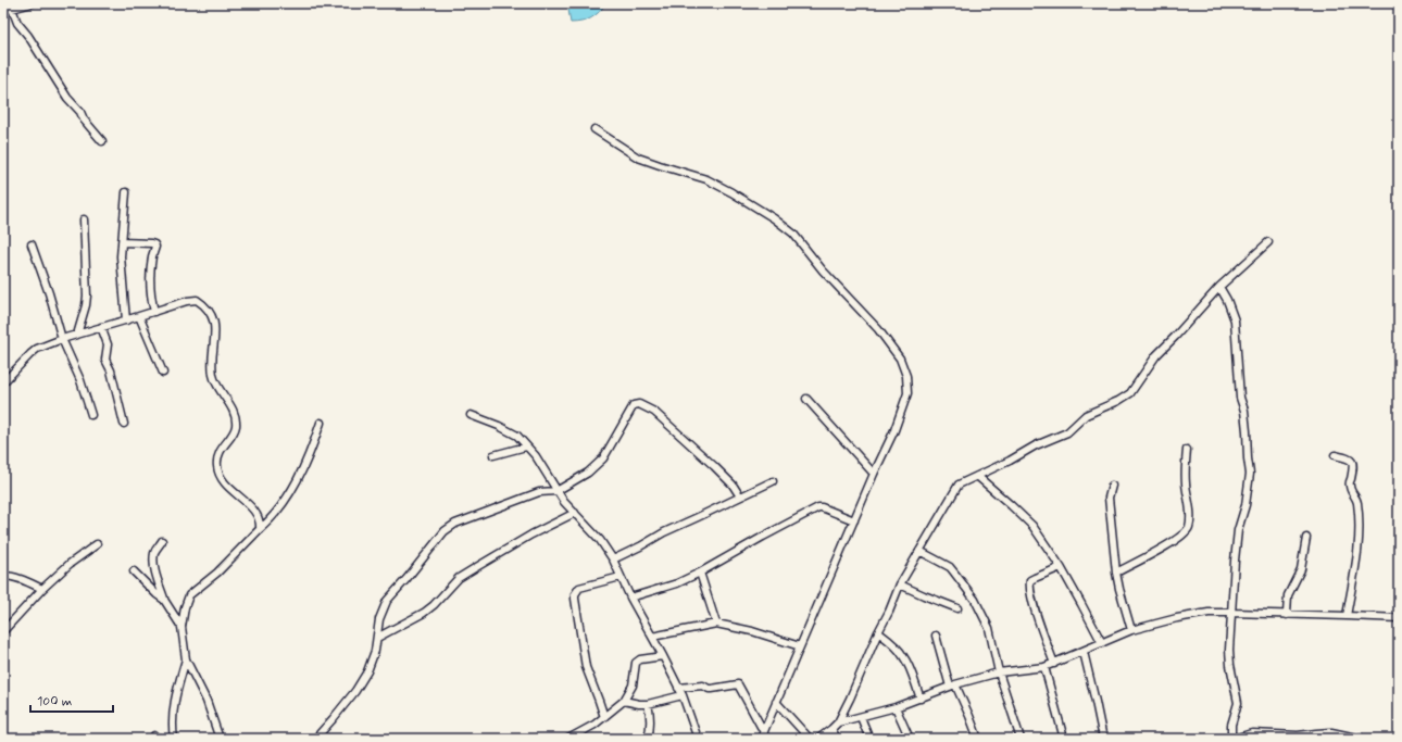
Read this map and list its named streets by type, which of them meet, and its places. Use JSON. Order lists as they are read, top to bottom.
{
  "scale_bar": "100 m"
}
